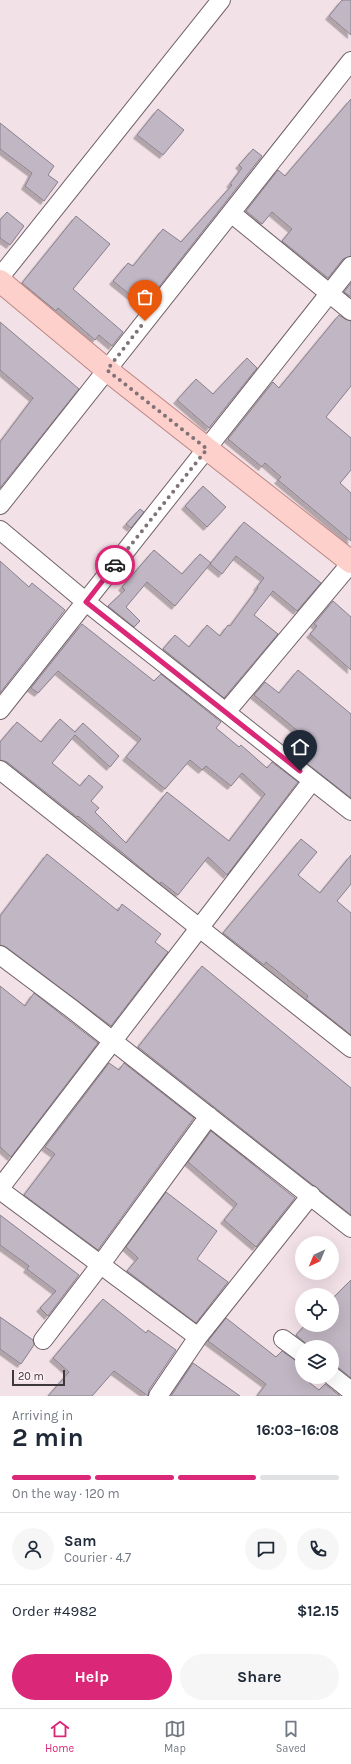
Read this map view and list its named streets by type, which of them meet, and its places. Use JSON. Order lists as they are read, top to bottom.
{
  "scale_bar": "20 m",
  "north": "bottom left",
  "page": {
    "scale": "20 m",
    "heading": ["2 min", "Arriving in", "16:03–16:08"],
    "panel": [
      "Sam",
      "Courier · 4.7",
      "Order #4982",
      "$12.15"
    ],
    "bar": "On the way · 120 m",
    "buttons": ["Help", "Share"],
    "tabs": ["Home", "Map", "Saved"]
  }
}
